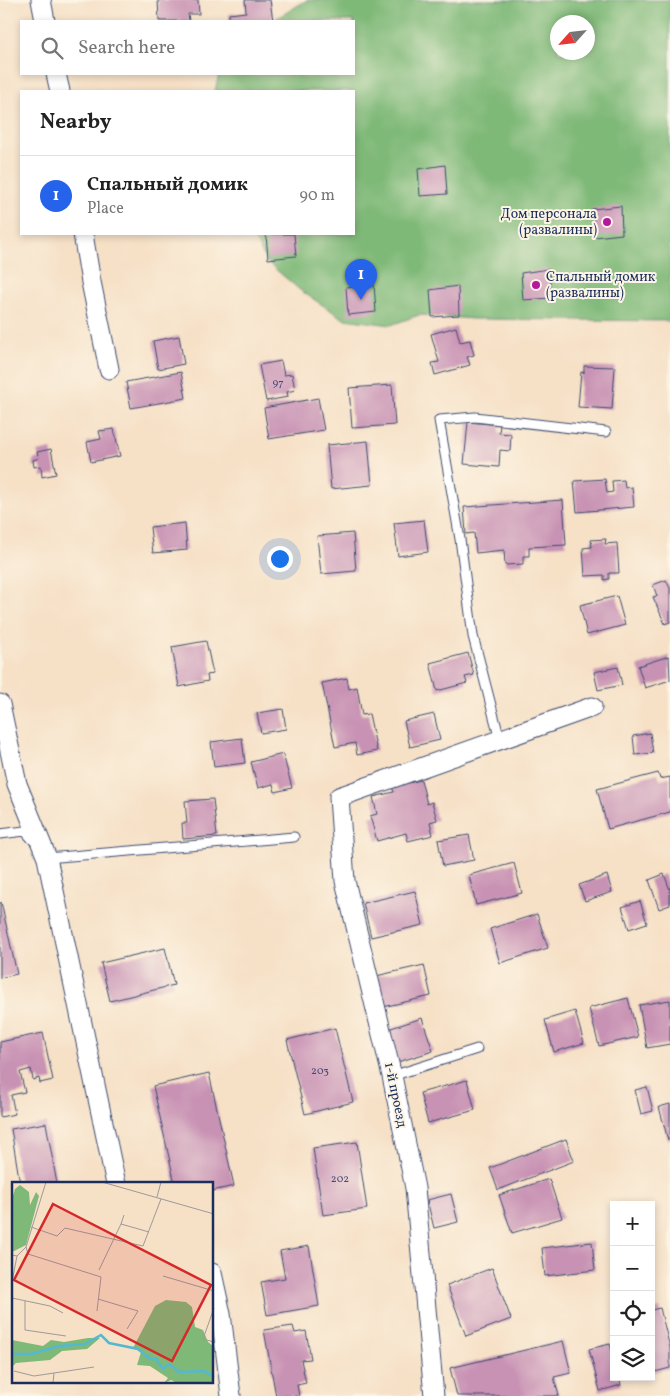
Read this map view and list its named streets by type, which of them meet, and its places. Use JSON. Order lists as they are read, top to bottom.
{
  "streets": {
    "street": ["1-й проезд"]
  },
  "places": ["Дом персонала (развалины)", "Спальный домик (развалины)"],
  "house_numbers": ["97", "203", "202"],
  "north": "bottom left",
  "page": {
    "search": "Search here",
    "heading": "Nearby",
    "list": [
      {
        "mark": "1",
        "name": "Спальный домик",
        "note": "Place",
        "value": "90 m"
      }
    ],
    "pins": "1",
    "map_buttons": ["+", "−"]
  }
}
